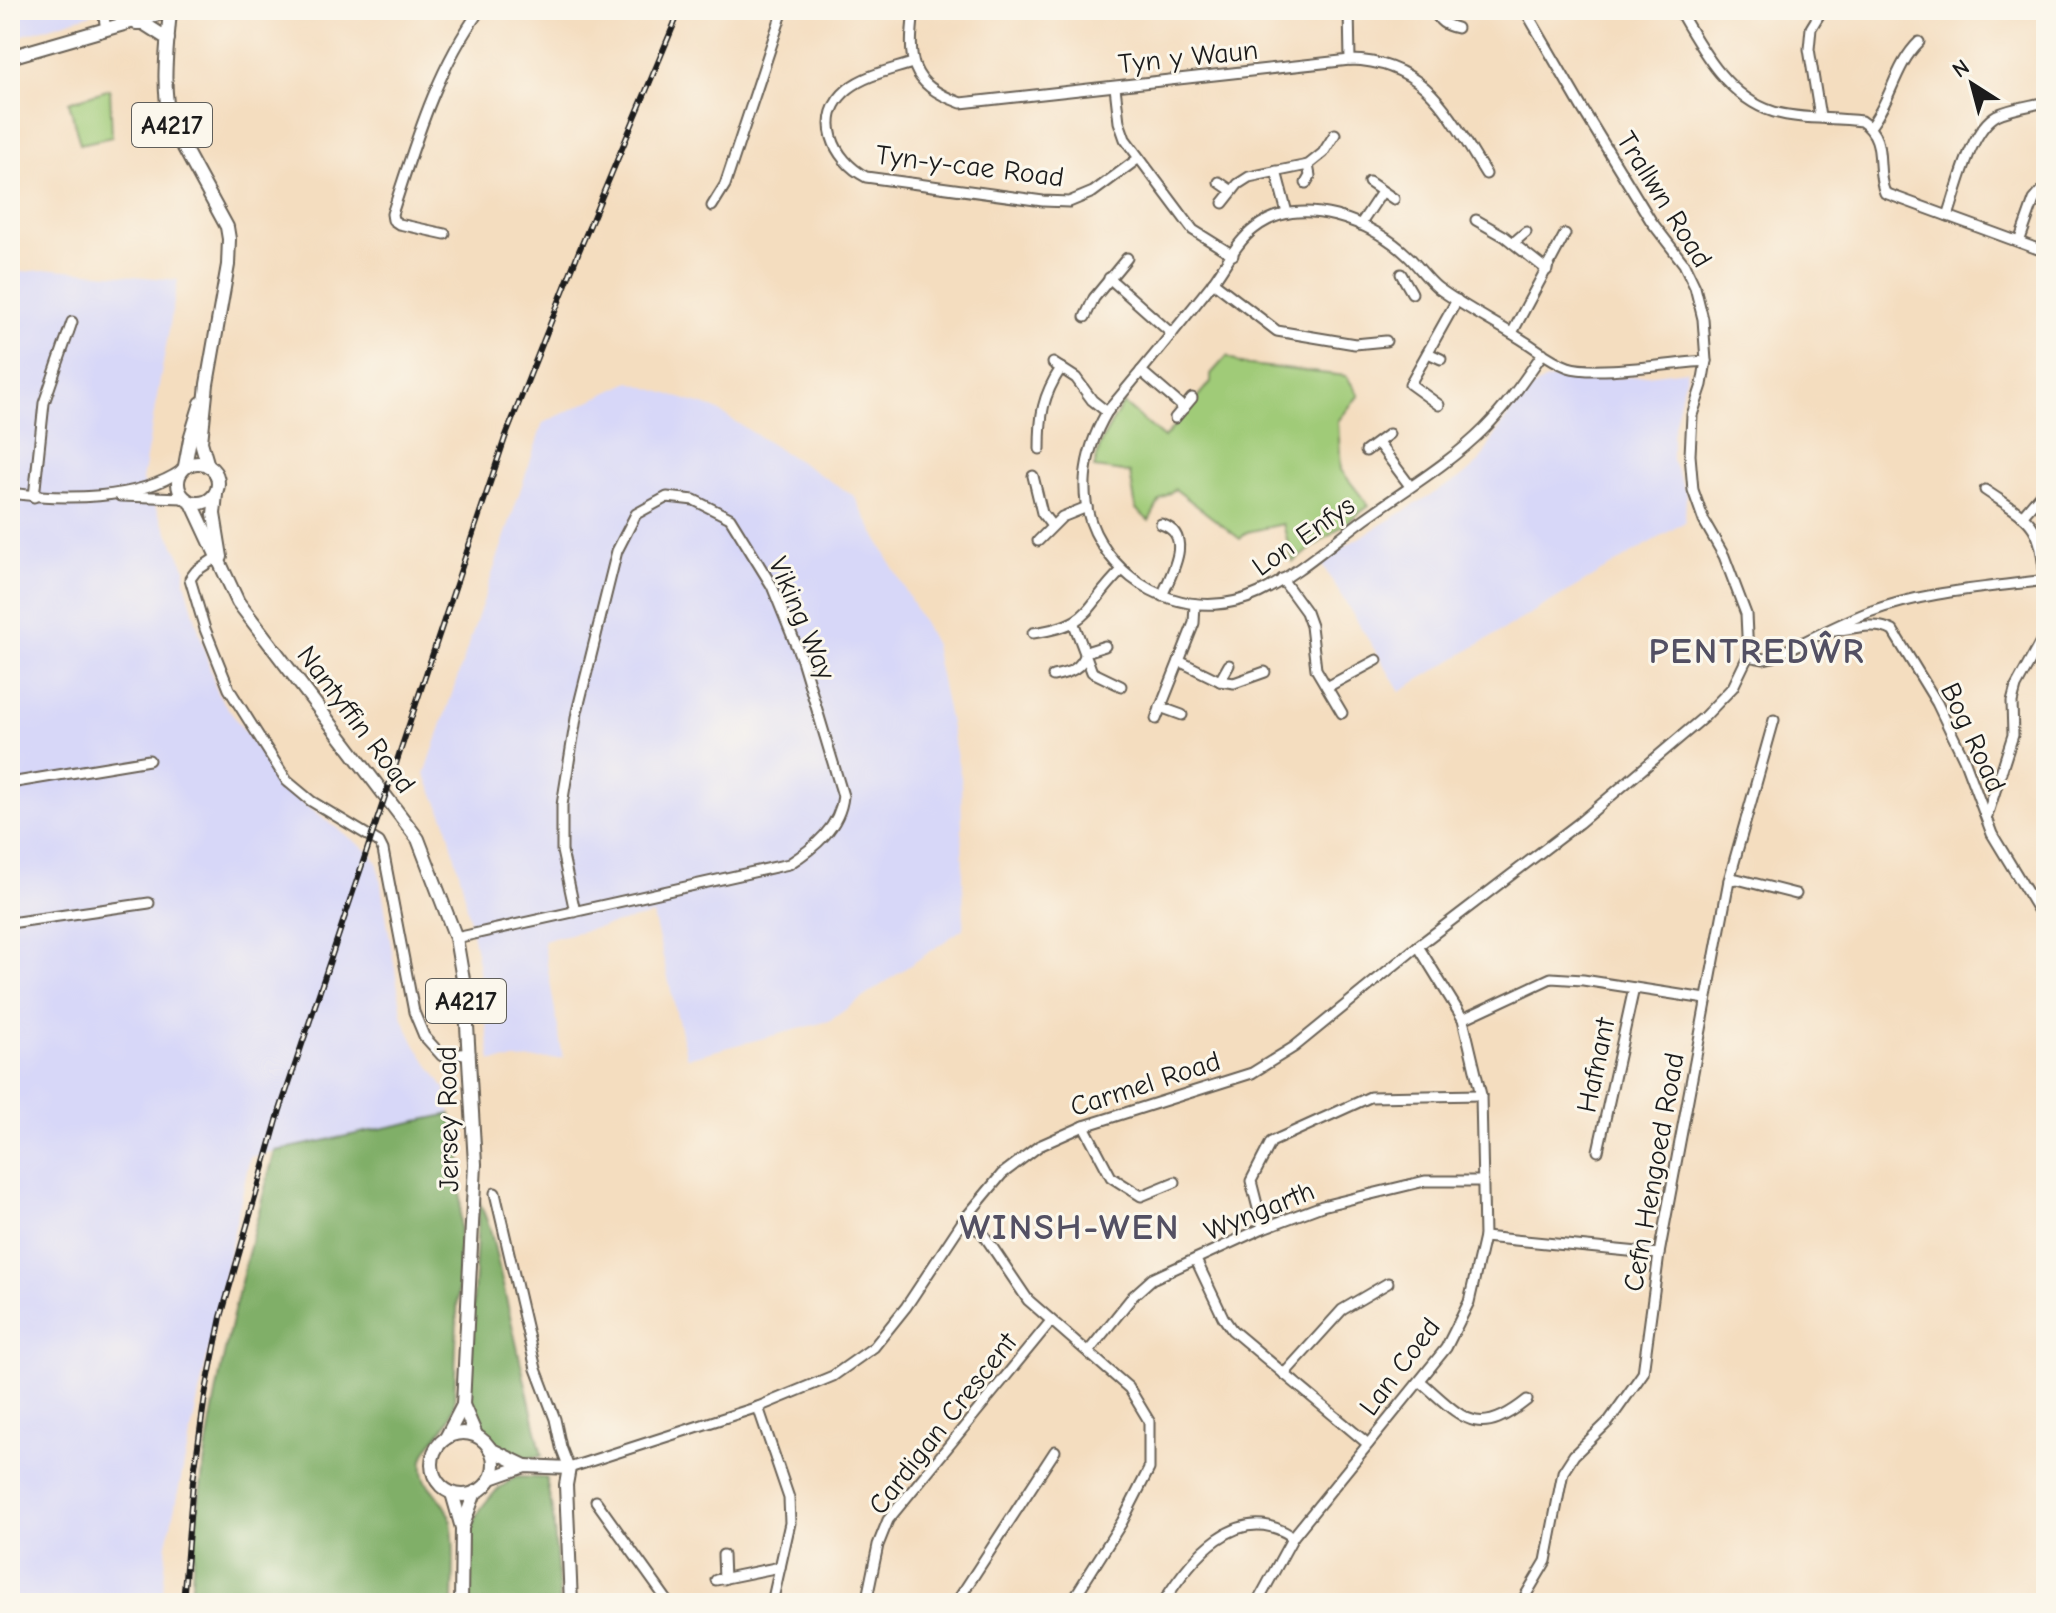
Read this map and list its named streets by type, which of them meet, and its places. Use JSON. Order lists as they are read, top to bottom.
{
  "streets": {
    "main road": [
      "A4217",
      "Nantyffin Road",
      "Carmel Road",
      "Jersey Road"
    ],
    "street": [
      "Tyn y Waun",
      "Tyn-y-cae Road",
      "Trallwn Road",
      "Lon Enfys",
      "Viking Way",
      "Bog Road",
      "Hafnant",
      "Cefn Hengoed Road",
      "Wyngarth",
      "Lan Coed",
      "Cardigan Crescent"
    ]
  },
  "crossings": [
    ["Tyn y Waun", "Tyn-y-cae Road"],
    ["A4217", "Nantyffin Road"],
    ["Trallwn Road", "Lon Enfys"],
    ["Trallwn Road", "Carmel Road"],
    ["Viking Way", "Jersey Road"],
    ["Nantyffin Road", "Jersey Road"],
    ["Carmel Road", "Jersey Road"],
    ["Carmel Road", "Lan Coed"],
    ["Wyngarth", "Lan Coed"]
  ],
  "districts": ["PENTREDŴR", "WINSH-WEN"],
  "north": "top left"
}
